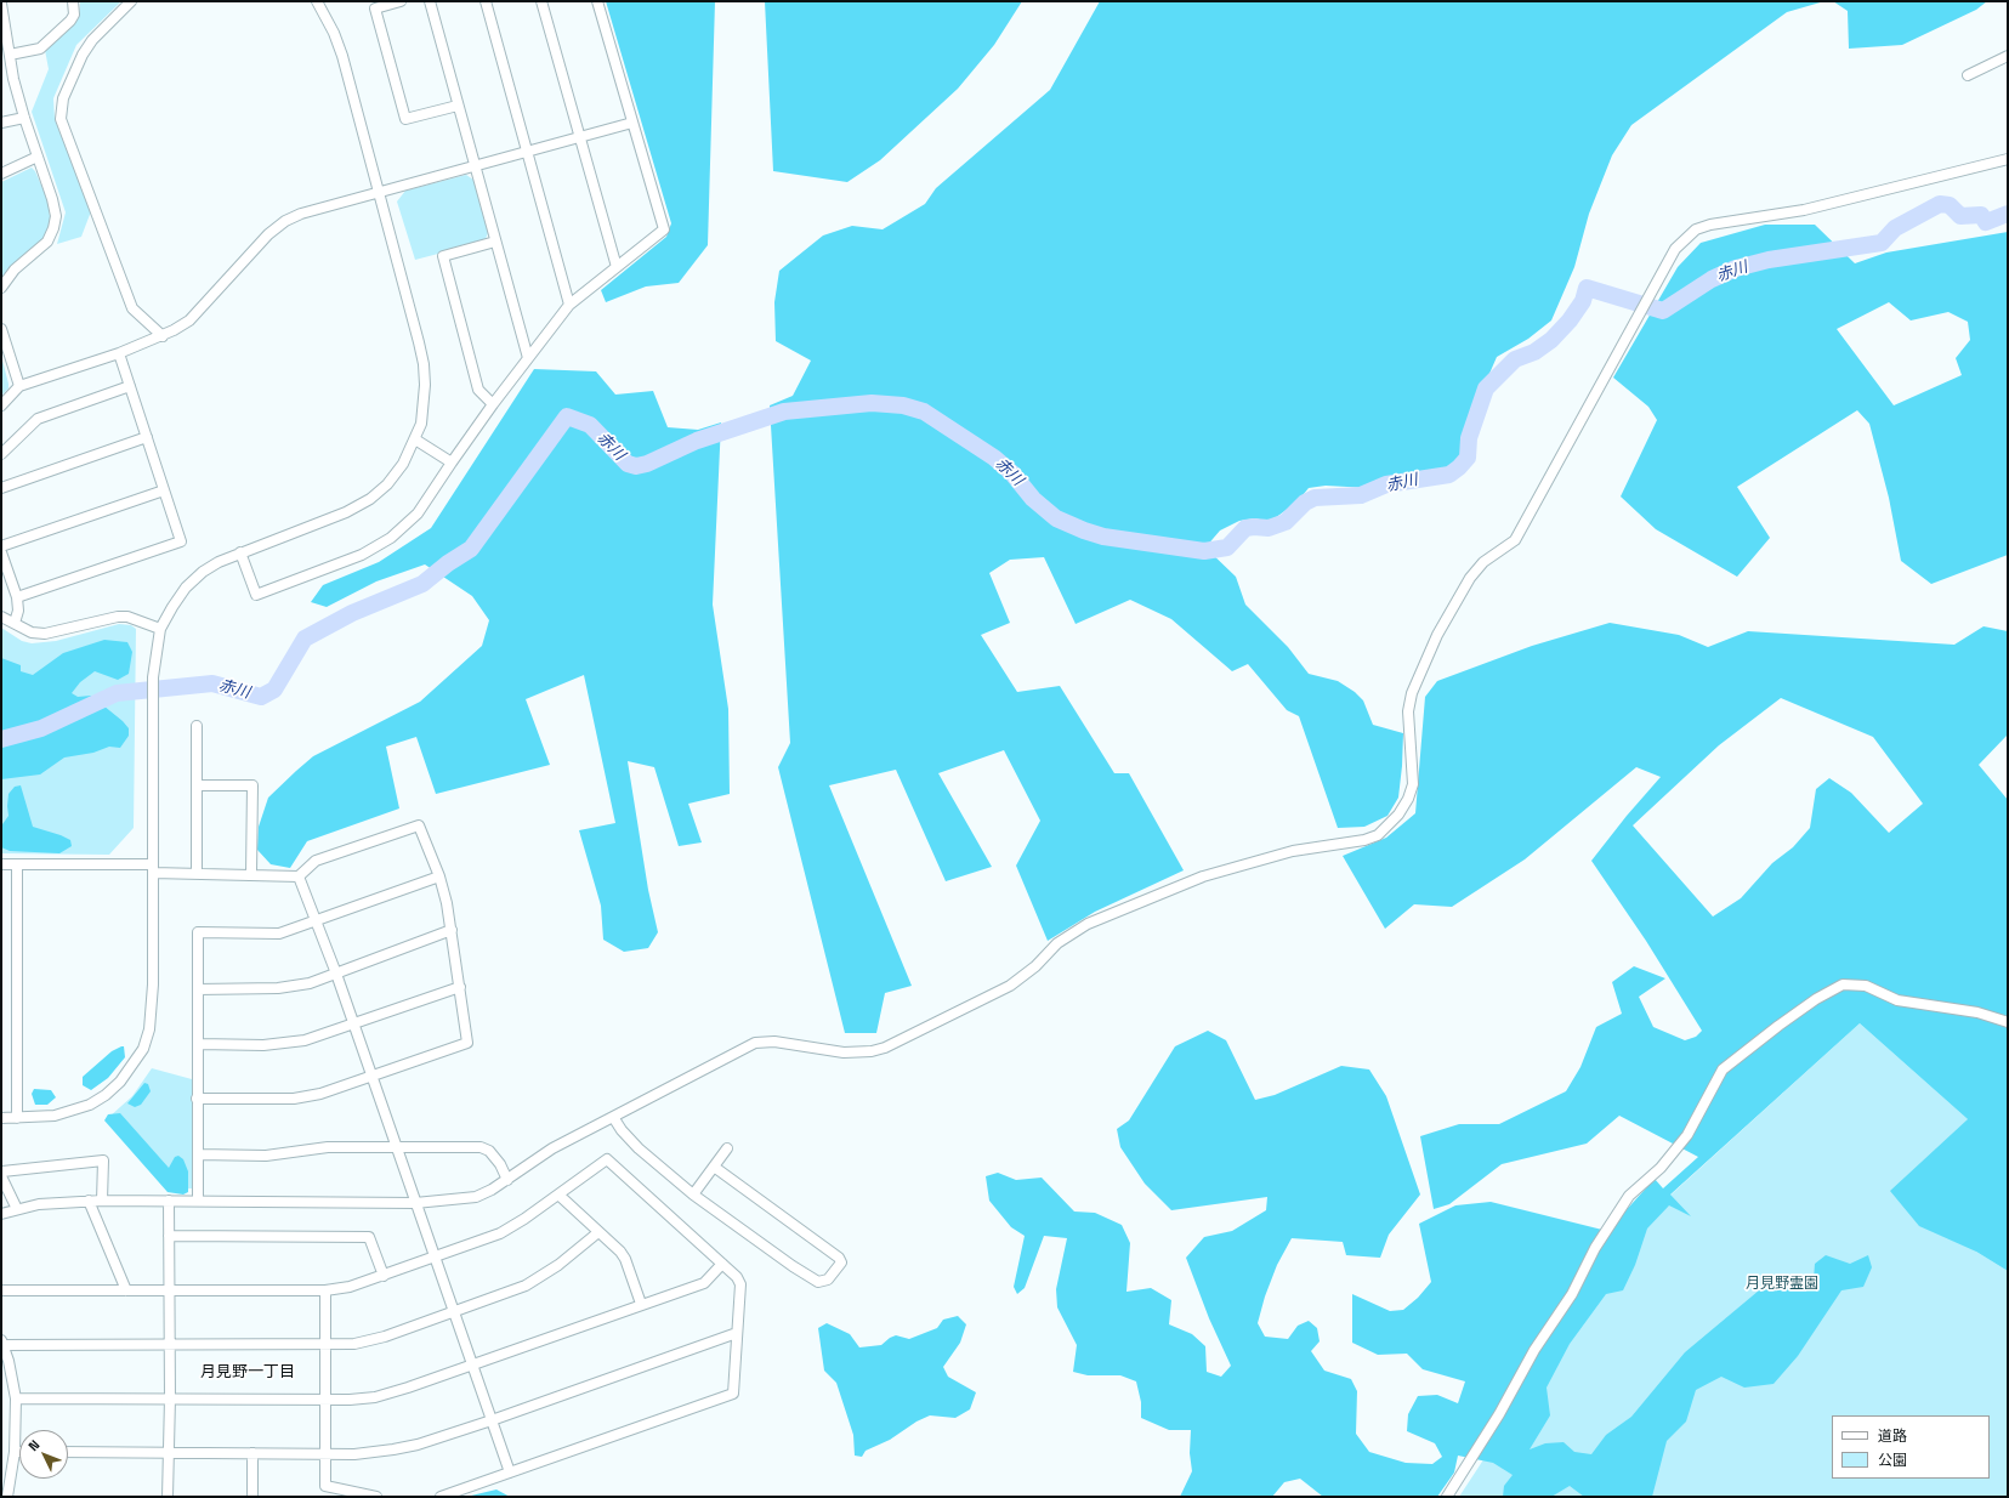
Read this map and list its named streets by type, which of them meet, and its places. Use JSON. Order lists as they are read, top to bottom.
{
  "districts": ["月見野一丁目"],
  "water": ["赤川"],
  "parks": ["月見野霊園"],
  "legend": ["道路", "公園"],
  "north": "top left"
}
